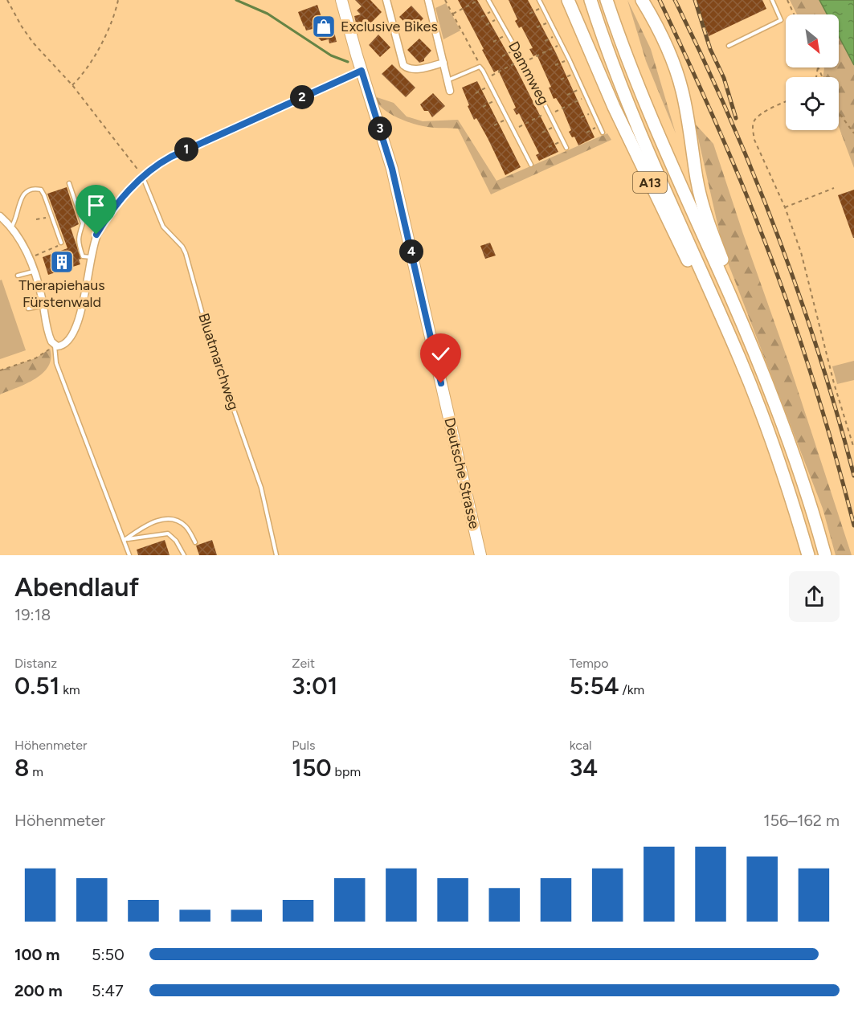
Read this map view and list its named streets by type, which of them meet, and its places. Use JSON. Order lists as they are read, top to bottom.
{
  "streets": {
    "highway": ["A13"],
    "main road": ["Deutsche Strasse"],
    "lane": ["Dammweg", "Bluatmarchweg"]
  },
  "places": {
    "shop": ["Exclusive Bikes"],
    "building": ["Therapiehaus Fürstenwald"]
  },
  "north": "bottom right",
  "page": {
    "pins": [
      "2",
      "3",
      "1",
      "4"
    ],
    "heading": ["Abendlauf", "19:18"],
    "stats": [
      ["Distanz", "0.51 km"],
      ["Zeit", "3:01"],
      ["Tempo", "5:54 /km"],
      ["Höhenmeter", "8 m"],
      ["Puls", "150 bpm"],
      ["kcal", "34"]
    ],
    "chart": ["Höhenmeter", "156–162 m"],
    "list": [
      {
        "name": "100 m",
        "note": "5:50"
      },
      {
        "name": "200 m",
        "note": "5:47"
      }
    ]
  }
}
